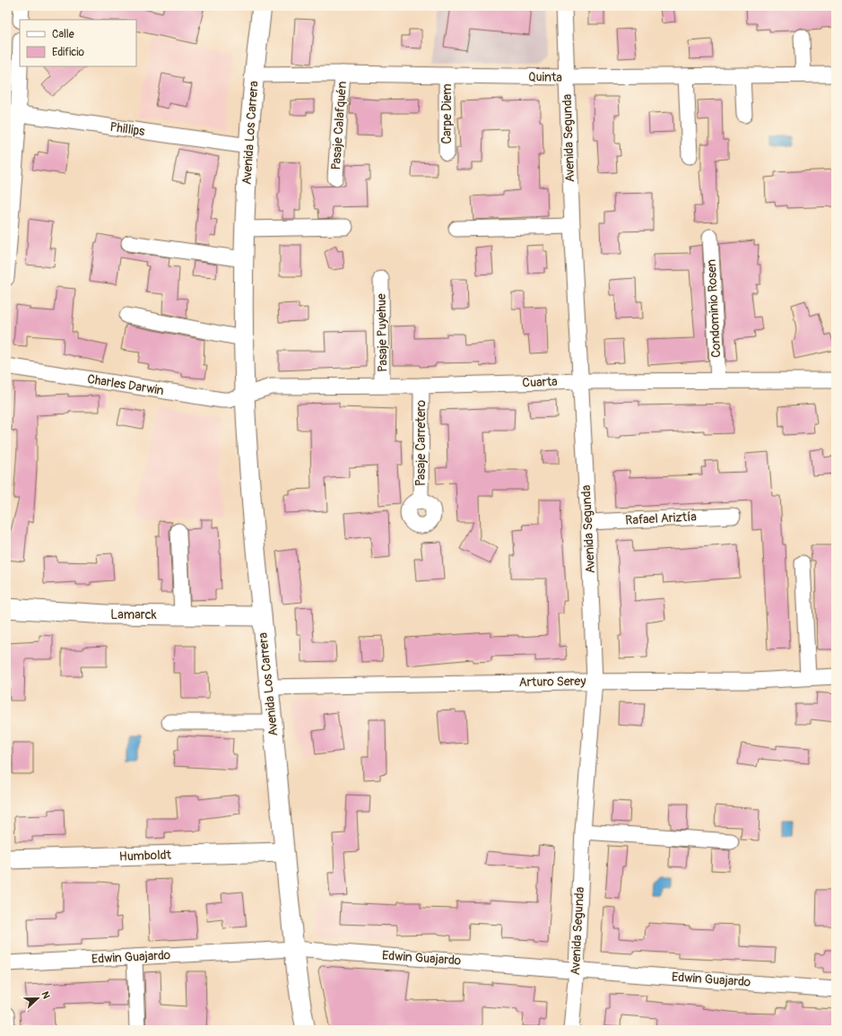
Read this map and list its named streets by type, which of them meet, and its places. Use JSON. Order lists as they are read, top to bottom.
{
  "streets": {
    "main road": ["Avenida Los Carrera", "Lamarck", "Humboldt"],
    "street": [
      "Quinta",
      "Carpe Diem",
      "Pasaje Calafquén",
      "Phillips",
      "Avenida Segunda",
      "Condominio Rosen",
      "Pasaje Puyehue",
      "Cuarta",
      "Charles Darwin",
      "Pasaje Carretero",
      "Rafael Ariztía",
      "Arturo Serey",
      "Edwin Guajardo"
    ]
  },
  "crossings": [
    ["Quinta", "Carpe Diem"],
    ["Quinta", "Pasaje Calafquén"],
    ["Quinta", "Avenida Los Carrera"],
    ["Quinta", "Avenida Segunda"],
    ["Phillips", "Avenida Los Carrera"],
    ["Avenida Los Carrera", "Cuarta"],
    ["Avenida Los Carrera", "Charles Darwin"],
    ["Avenida Los Carrera", "Lamarck"],
    ["Avenida Los Carrera", "Arturo Serey"],
    ["Avenida Los Carrera", "Humboldt"],
    ["Avenida Los Carrera", "Edwin Guajardo"],
    ["Avenida Segunda", "Cuarta"],
    ["Avenida Segunda", "Rafael Ariztía"],
    ["Avenida Segunda", "Arturo Serey"],
    ["Avenida Segunda", "Edwin Guajardo"],
    ["Condominio Rosen", "Cuarta"],
    ["Pasaje Puyehue", "Cuarta"],
    ["Cuarta", "Charles Darwin"],
    ["Cuarta", "Pasaje Carretero"]
  ],
  "legend": ["Calle", "Edificio"],
  "north": "right"
}
